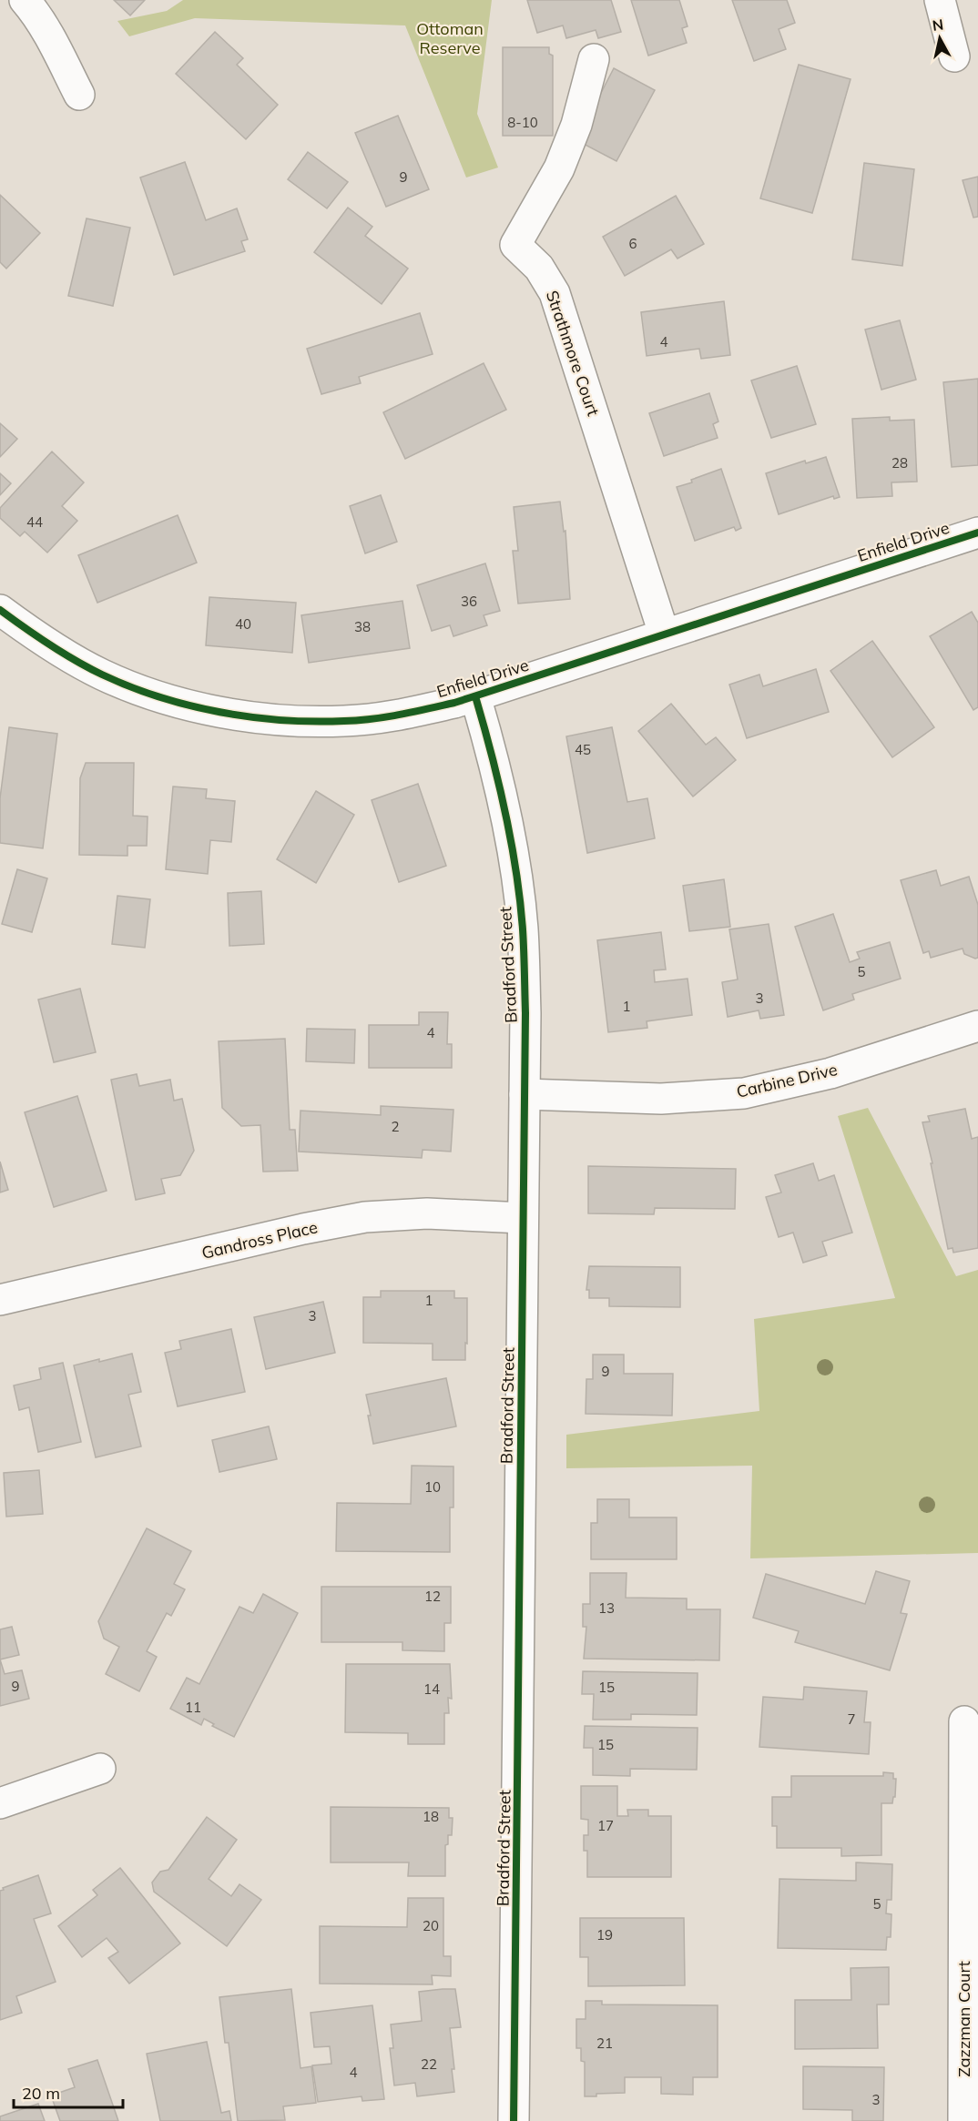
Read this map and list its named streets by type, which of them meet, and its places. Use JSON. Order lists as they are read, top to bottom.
{
  "streets": {
    "street": [
      "Strathmore Court",
      "Enfield Drive",
      "Bradford Street",
      "Carbine Drive",
      "Gandross Place",
      "Zazzman Court"
    ]
  },
  "crossings": [
    ["Strathmore Court", "Enfield Drive"],
    ["Enfield Drive", "Bradford Street"],
    ["Bradford Street", "Carbine Drive"],
    ["Bradford Street", "Gandross Place"]
  ],
  "parks": ["Ottoman Reserve"],
  "house_numbers": [
    "8-10",
    "9",
    "6",
    "4",
    "28",
    "44",
    "36",
    "40",
    "38",
    "45",
    "5",
    "3",
    "1",
    "4",
    "2",
    "1",
    "3",
    "9",
    "10",
    "12",
    "13",
    "9",
    "15",
    "14",
    "11",
    "7",
    "15",
    "18",
    "17",
    "5",
    "20",
    "19",
    "21",
    "22",
    "4",
    "3"
  ],
  "scale_bar": "20 m",
  "north": "top"
}
